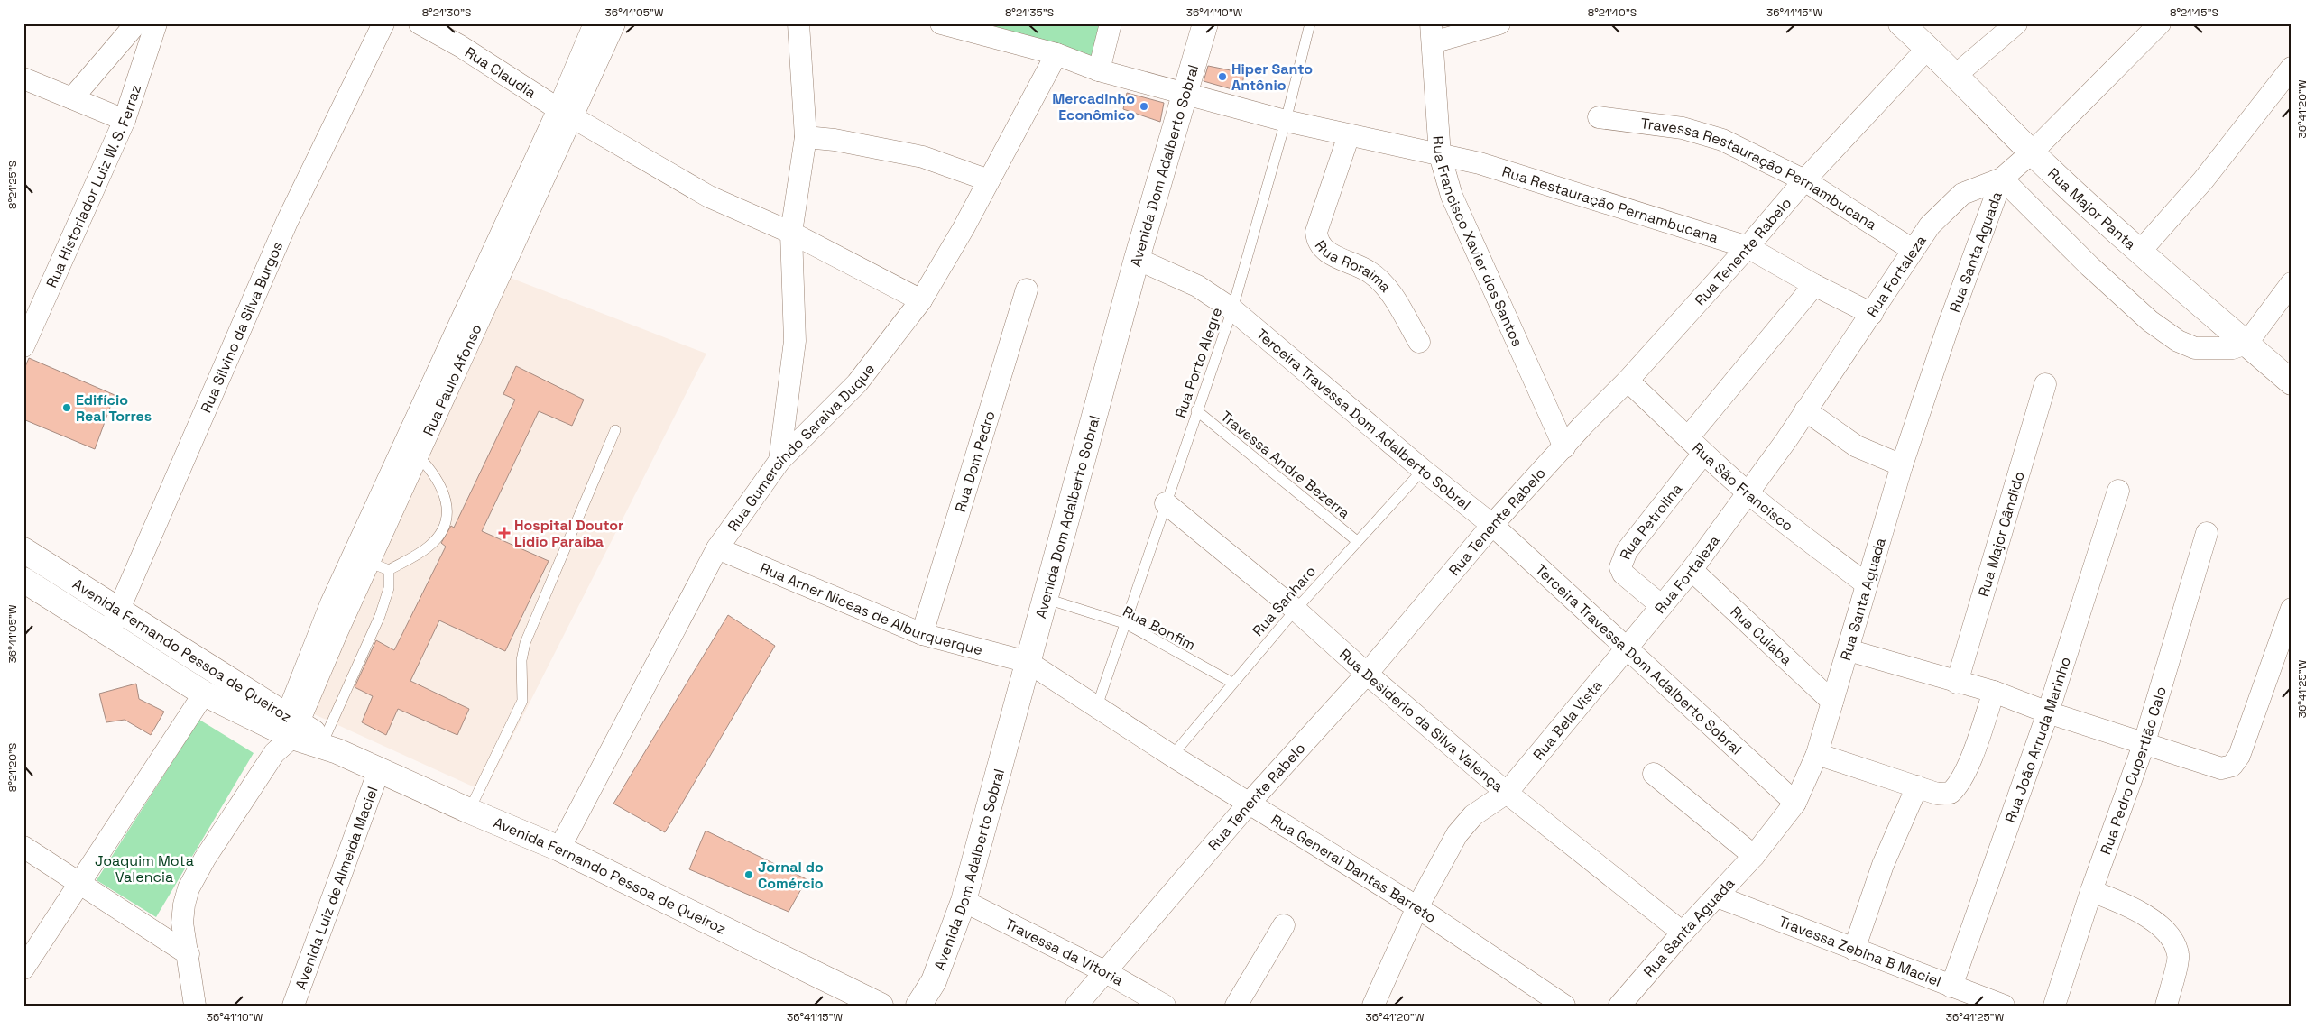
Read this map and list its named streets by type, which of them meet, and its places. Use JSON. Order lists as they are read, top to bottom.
{
  "streets": {
    "street": [
      "Rua Claudia",
      "Avenida Dom Adalberto Sobral",
      "Travessa Restauração Pernambucana",
      "Rua Historiador Luiz W. S. Ferraz",
      "Rua Restauração Pernambucana",
      "Rua Major Panta",
      "Rua Francisco Xavier dos Santos",
      "Rua Tenente Rabelo",
      "Rua Santa Aguada",
      "Rua Roraima",
      "Rua Fortaleza",
      "Rua Silvino da Silva Burgos",
      "Rua Paulo Afonso",
      "Terceira Travessa Dom Adalberto Sobral",
      "Rua Gumercindo Saraiva Duque",
      "Rua Dom Pedro",
      "Rua São Francisco",
      "Rua Petrolina",
      "Rua Major Cândido",
      "Rua Arner Niceas de Alburquerque",
      "Rua Cuiaba",
      "Avenida Fernando Pessoa de Queiroz",
      "Rua Bela Vista",
      "Rua Desiderio da Silva Valença",
      "Rua João Arruda Marinho",
      "Rua Pedro Cupertião Calo",
      "Rua General Dantas Barreto",
      "Avenida Luiz de Almeida Maciel",
      "Travessa Zebina B Maciel",
      "Travessa da Vitoria"
    ],
    "lane": [
      "Rua Porto Alegre",
      "Travessa Andre Bezerra",
      "Rua Sanharo",
      "Rua Bonfim"
    ]
  },
  "crossings": [
    ["Rua Claudia", "Rua Paulo Afonso"],
    ["Rua Claudia", "Rua Gumercindo Saraiva Duque"],
    ["Avenida Dom Adalberto Sobral", "Terceira Travessa Dom Adalberto Sobral"],
    ["Avenida Dom Adalberto Sobral", "Rua Arner Niceas de Alburquerque"],
    ["Avenida Dom Adalberto Sobral", "Rua Bonfim"],
    ["Avenida Dom Adalberto Sobral", "Rua General Dantas Barreto"],
    ["Avenida Dom Adalberto Sobral", "Travessa da Vitoria"],
    ["Travessa Restauração Pernambucana", "Rua Tenente Rabelo"],
    ["Travessa Restauração Pernambucana", "Rua Fortaleza"],
    ["Rua Restauração Pernambucana", "Rua Francisco Xavier dos Santos"],
    ["Rua Restauração Pernambucana", "Rua Tenente Rabelo"],
    ["Rua Restauração Pernambucana", "Rua Fortaleza"],
    ["Rua Major Panta", "Rua Tenente Rabelo"],
    ["Rua Major Panta", "Rua Santa Aguada"],
    ["Rua Francisco Xavier dos Santos", "Rua Tenente Rabelo"],
    ["Rua Tenente Rabelo", "Terceira Travessa Dom Adalberto Sobral"],
    ["Rua Tenente Rabelo", "Rua São Francisco"],
    ["Rua Tenente Rabelo", "Rua Desiderio da Silva Valença"],
    ["Rua Tenente Rabelo", "Rua General Dantas Barreto"],
    ["Rua Tenente Rabelo", "Travessa da Vitoria"],
    ["Rua Santa Aguada", "Rua Fortaleza"],
    ["Rua Santa Aguada", "Terceira Travessa Dom Adalberto Sobral"],
    ["Rua Santa Aguada", "Rua São Francisco"],
    ["Rua Santa Aguada", "Rua Cuiaba"],
    ["Rua Santa Aguada", "Rua Desiderio da Silva Valença"],
    ["Rua Santa Aguada", "Travessa Zebina B Maciel"],
    ["Rua Fortaleza", "Terceira Travessa Dom Adalberto Sobral"],
    ["Rua Fortaleza", "Rua São Francisco"],
    ["Rua Fortaleza", "Rua Petrolina"],
    ["Rua Fortaleza", "Rua Cuiaba"],
    ["Rua Fortaleza", "Rua Bela Vista"],
    ["Rua Silvino da Silva Burgos", "Avenida Fernando Pessoa de Queiroz"],
    ["Rua Porto Alegre", "Terceira Travessa Dom Adalberto Sobral"],
    ["Rua Porto Alegre", "Travessa Andre Bezerra"],
    ["Rua Porto Alegre", "Rua Bonfim"],
    ["Rua Porto Alegre", "Rua Desiderio da Silva Valença"],
    ["Rua Porto Alegre", "Rua General Dantas Barreto"],
    ["Rua Paulo Afonso", "Avenida Fernando Pessoa de Queiroz"],
    ["Terceira Travessa Dom Adalberto Sobral", "Rua Sanharo"],
    ["Terceira Travessa Dom Adalberto Sobral", "Rua Bela Vista"],
    ["Rua Gumercindo Saraiva Duque", "Rua Arner Niceas de Alburquerque"],
    ["Rua Gumercindo Saraiva Duque", "Avenida Fernando Pessoa de Queiroz"],
    ["Rua Dom Pedro", "Rua Arner Niceas de Alburquerque"],
    ["Travessa Andre Bezerra", "Rua Sanharo"],
    ["Rua São Francisco", "Rua Petrolina"],
    ["Rua Sanharo", "Rua Bonfim"],
    ["Rua Sanharo", "Rua Desiderio da Silva Valença"],
    ["Rua Sanharo", "Rua General Dantas Barreto"],
    ["Rua Arner Niceas de Alburquerque", "Rua General Dantas Barreto"],
    ["Avenida Fernando Pessoa de Queiroz", "Avenida Luiz de Almeida Maciel"],
    ["Rua Bela Vista", "Rua Desiderio da Silva Valença"],
    ["Rua Bela Vista", "Rua General Dantas Barreto"],
    ["Rua João Arruda Marinho", "Travessa Zebina B Maciel"]
  ],
  "parks": ["Joaquim Mota Valencia"],
  "places": {
    "other": [
      "Hiper Santo Antônio",
      "Mercadinho Econômico",
      "Edifício Real Torres",
      "Jornal do Comércio"
    ],
    "health": ["Hospital Doutor Lídio Paraíba"]
  },
  "coordinates": [
    "8°21'30\"S",
    "36°41'05\"W",
    "8°21'35\"S",
    "36°41'10\"W",
    "8°21'40\"S",
    "36°41'15\"W",
    "8°21'45\"S",
    "36°41'20\"W",
    "8°21'25\"S",
    "36°41'25\"W",
    "8°21'20\"S"
  ]
}
